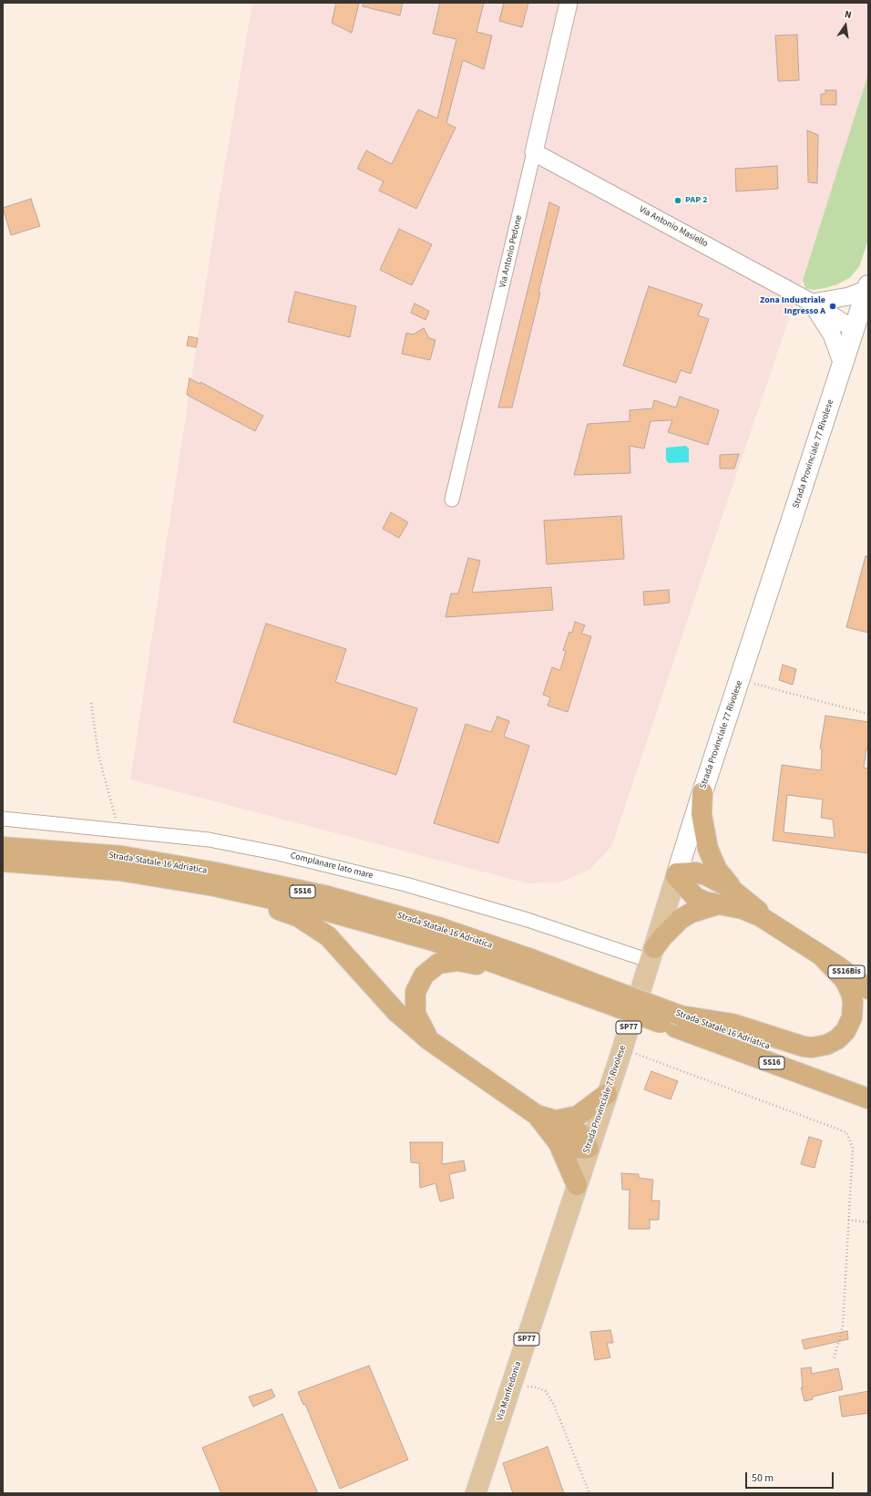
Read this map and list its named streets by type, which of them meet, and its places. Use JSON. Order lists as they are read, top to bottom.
{
  "streets": {
    "highway": ["Strada Statale 16 Adriatica", "SS16", "SS16Bis"],
    "main road": ["Strada Provinciale 77 Rivolese", "SP77", "Via Manfredonia"],
    "street": ["Via Antonio Masiello", "Via Antonio Pedone", "Complanare lato mare"]
  },
  "crossings": [
    ["Via Antonio Masiello", "Via Antonio Pedone"],
    ["Strada Provinciale 77 Rivolese", "Complanare lato mare"],
    ["Strada Provinciale 77 Rivolese", "Via Manfredonia"]
  ],
  "places": ["PAP 2", "Zona Industriale Ingresso A"],
  "scale_bar": "50 m",
  "north": "top"
}
